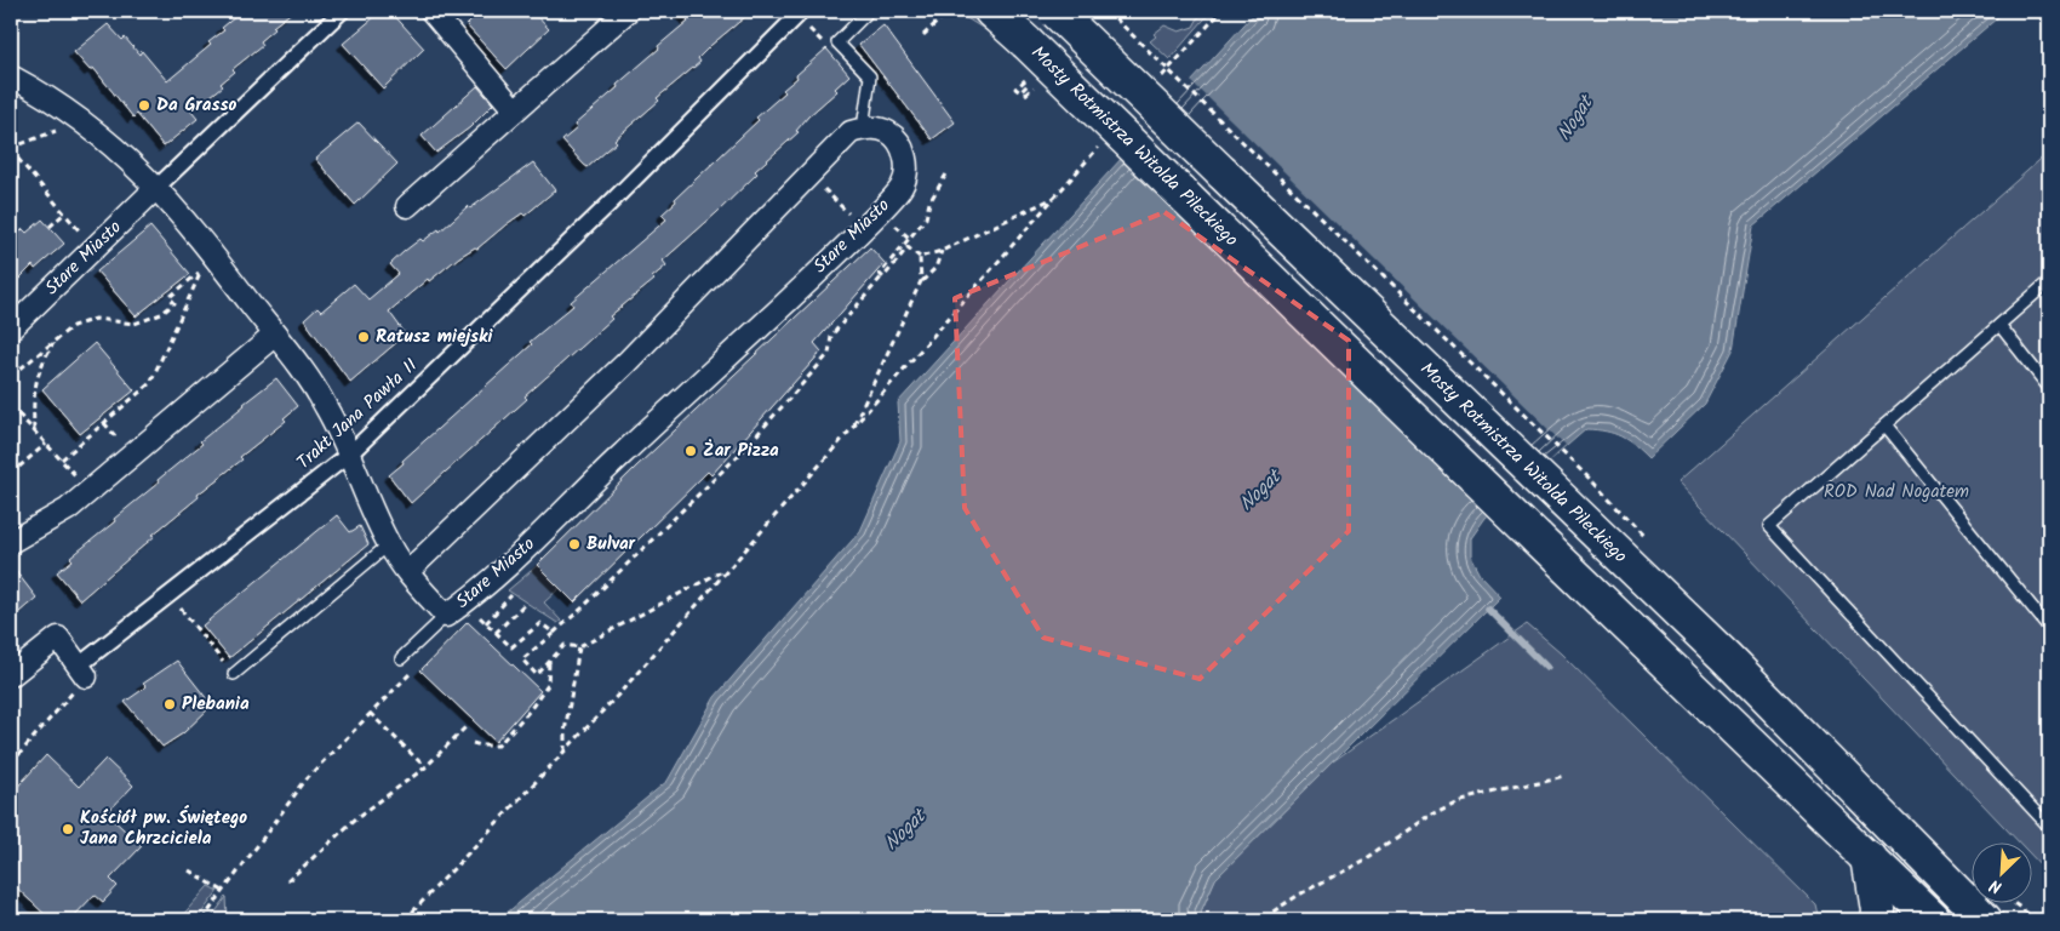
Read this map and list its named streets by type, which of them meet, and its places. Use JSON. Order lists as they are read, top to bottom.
{
  "streets": {
    "main road": ["Mosty Rotmistrza Witolda Pileckiego"],
    "street": ["Stare Miasto", "Trakt Jana Pawła II"]
  },
  "crossings": [
    ["Stare Miasto", "Trakt Jana Pawła II"]
  ],
  "water": ["Nogat"],
  "parks": ["ROD Nad Nogatem"],
  "places": [
    "Da Grasso",
    "Ratusz miejski",
    "Żar Pizza",
    "Bulvar",
    "Plebania",
    "Kościół pw. Świętego Jana Chrzciciela"
  ],
  "north": "bottom left"
}
